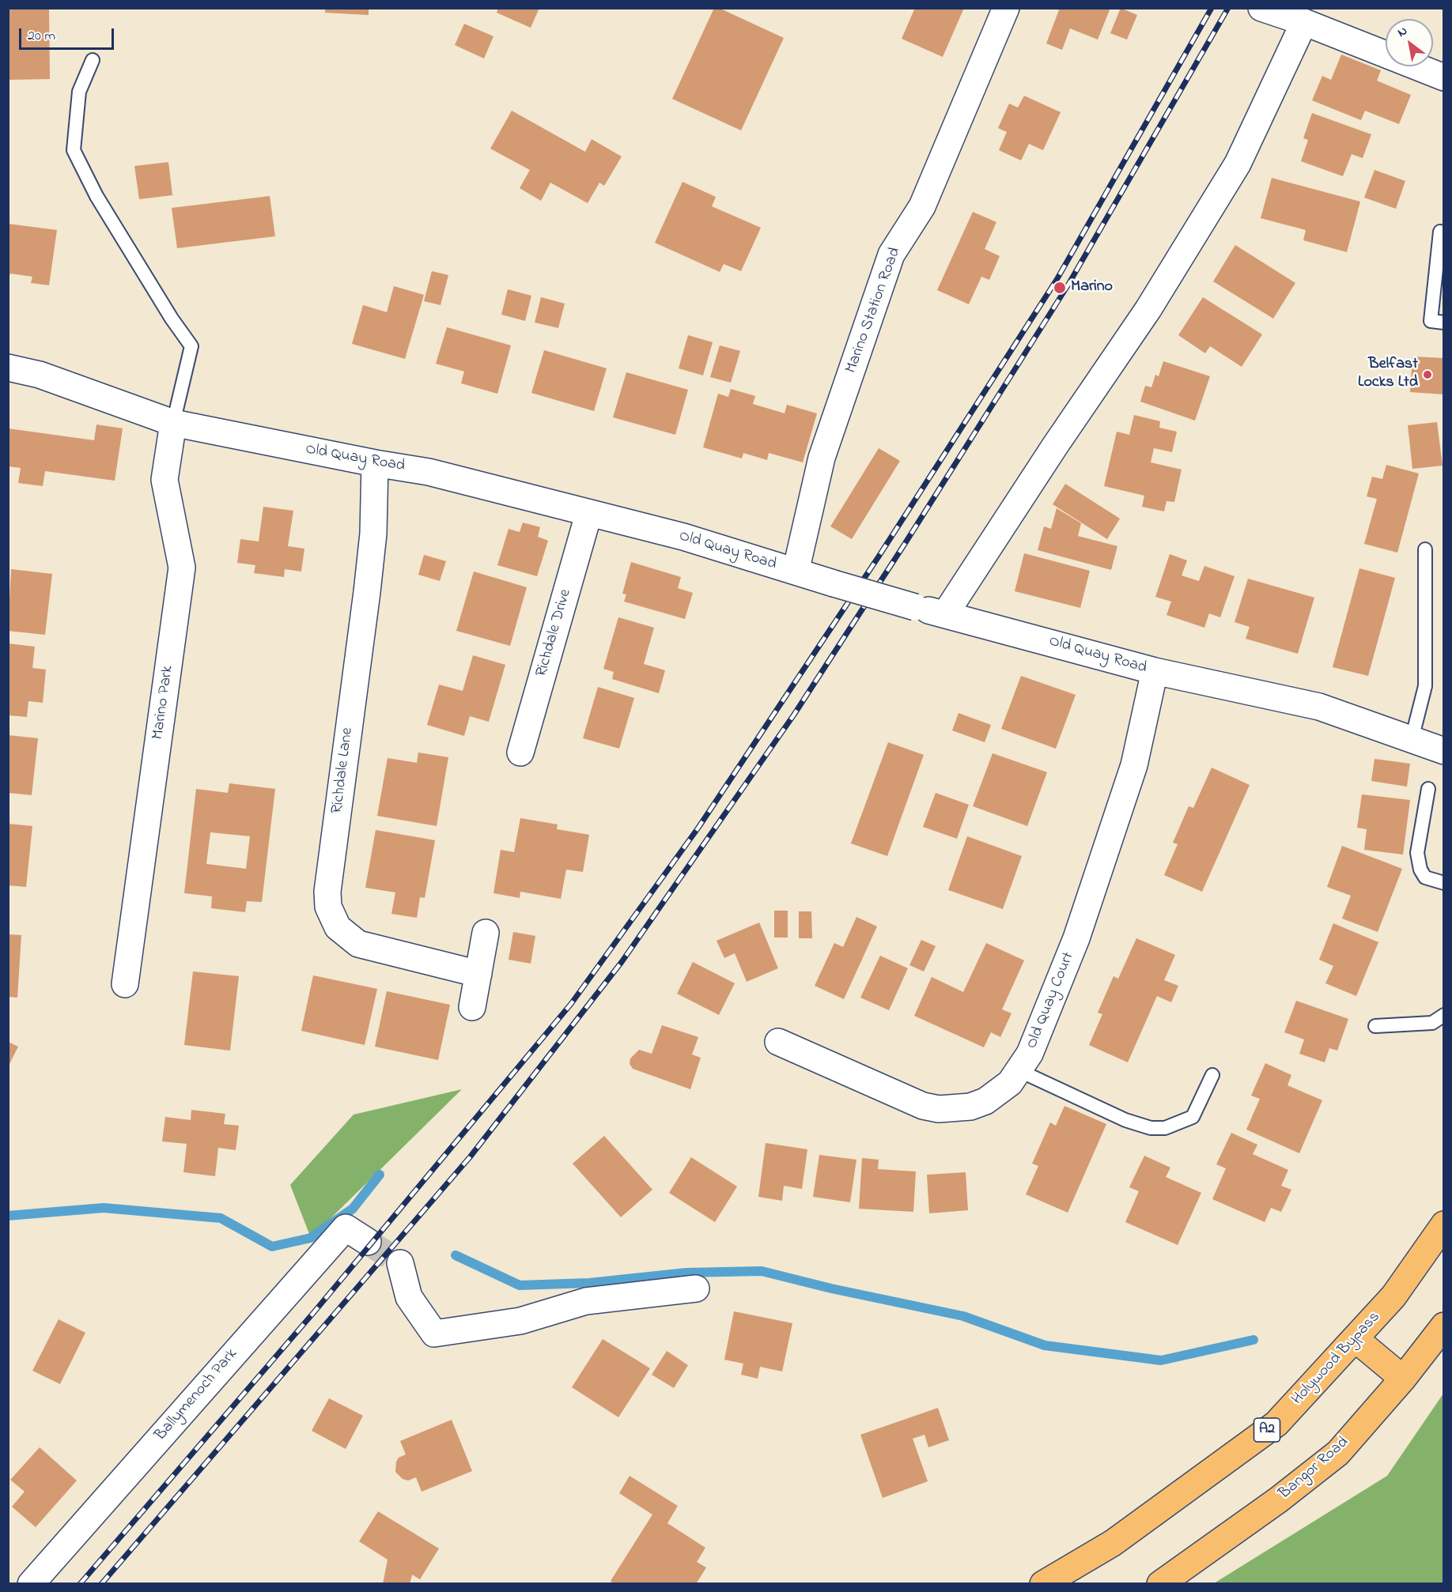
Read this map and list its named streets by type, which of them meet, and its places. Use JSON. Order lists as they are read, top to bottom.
{
  "streets": {
    "highway": ["Holywood Bypass", "A2", "Bangor Road"],
    "street": [
      "Marino Station Road",
      "Old Quay Road",
      "Richdale Drive",
      "Marino Park",
      "Richdale Lane",
      "Old Quay Court",
      "Ballymenoch Park"
    ]
  },
  "crossings": [
    ["Marino Station Road", "Old Quay Road"],
    ["Old Quay Road", "Richdale Drive"],
    ["Old Quay Road", "Marino Park"],
    ["Old Quay Road", "Richdale Lane"],
    ["Old Quay Road", "Old Quay Court"]
  ],
  "places": ["Marino", "Belfast Locks Ltd"],
  "scale_bar": "20 m",
  "north": "top left"
}
